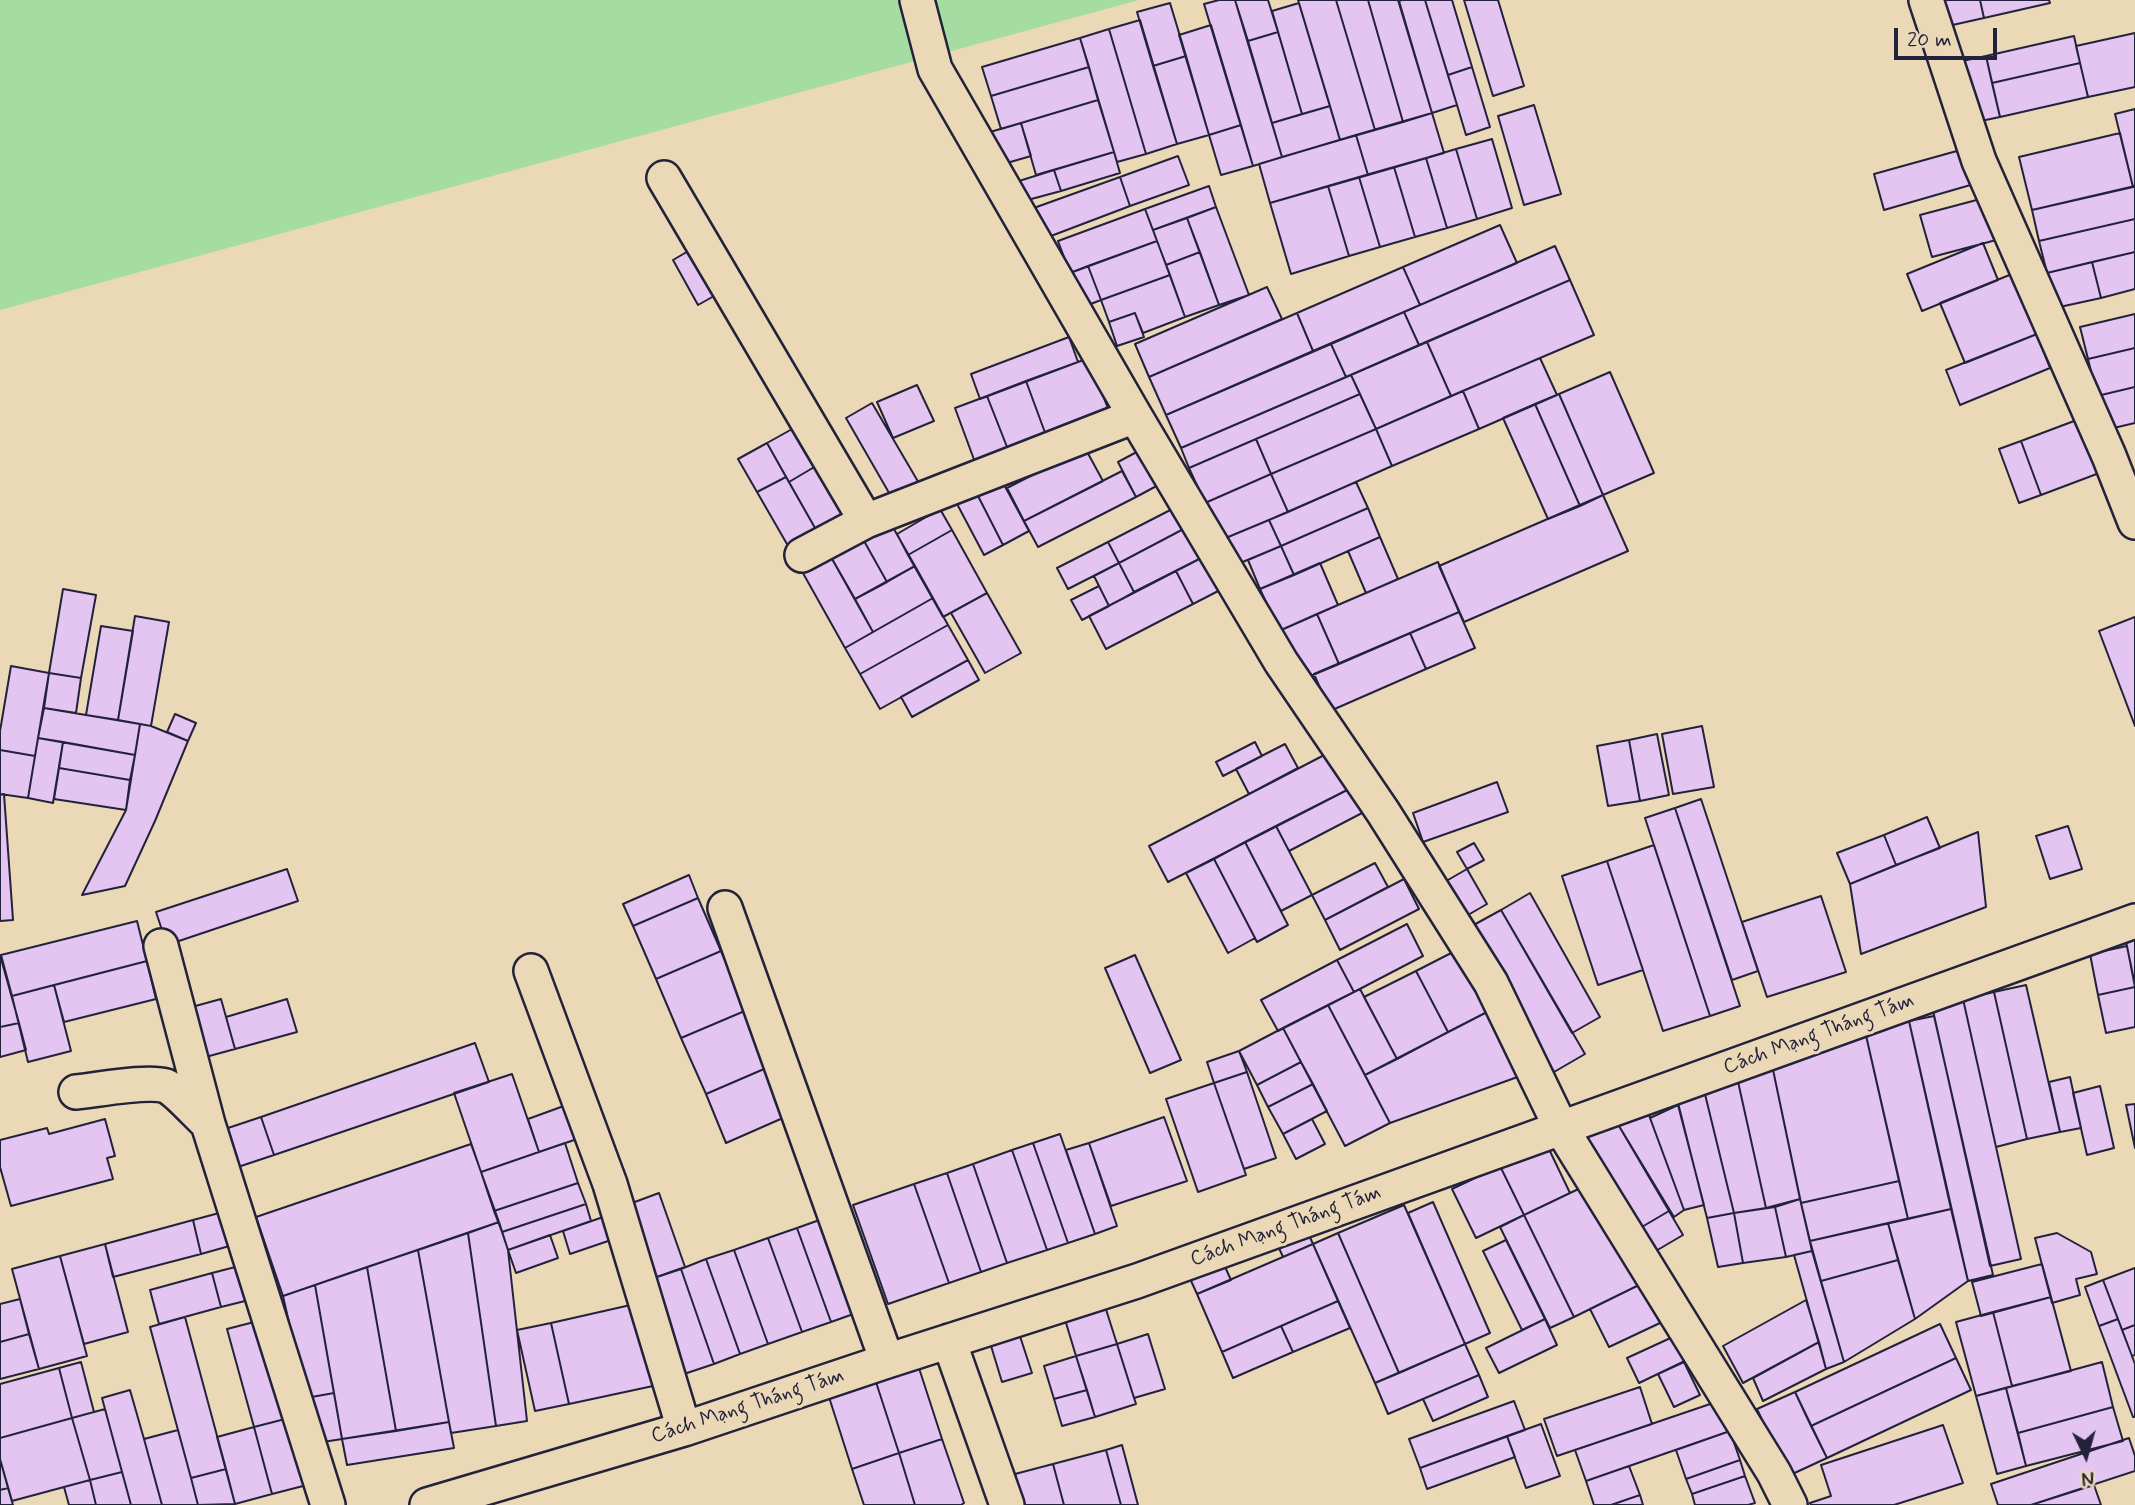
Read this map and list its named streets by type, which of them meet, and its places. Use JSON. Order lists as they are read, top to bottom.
{
  "streets": {
    "street": ["Cách Mạng Tháng Tám"]
  },
  "scale_bar": "20 m",
  "north": "bottom"
}
